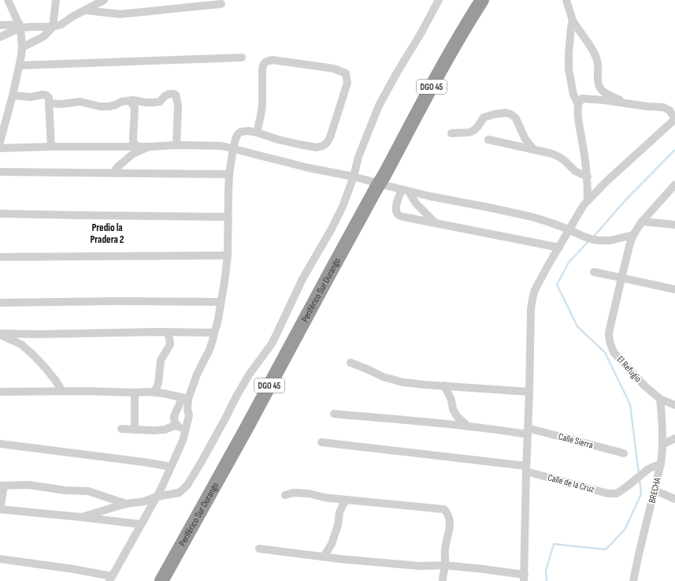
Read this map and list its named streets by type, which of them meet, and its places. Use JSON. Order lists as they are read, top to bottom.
{
  "streets": {
    "highway": ["DGO 45", "Periférico Sur Durango"],
    "street": [
      "El Refugio",
      "Calle Sierra",
      "Calle de la Cruz",
      "BRECHA"
    ]
  },
  "crossings": [
    ["El Refugio", "BRECHA"],
    ["Calle de la Cruz", "BRECHA"]
  ],
  "districts": ["Predio la Pradera 2"]
}
